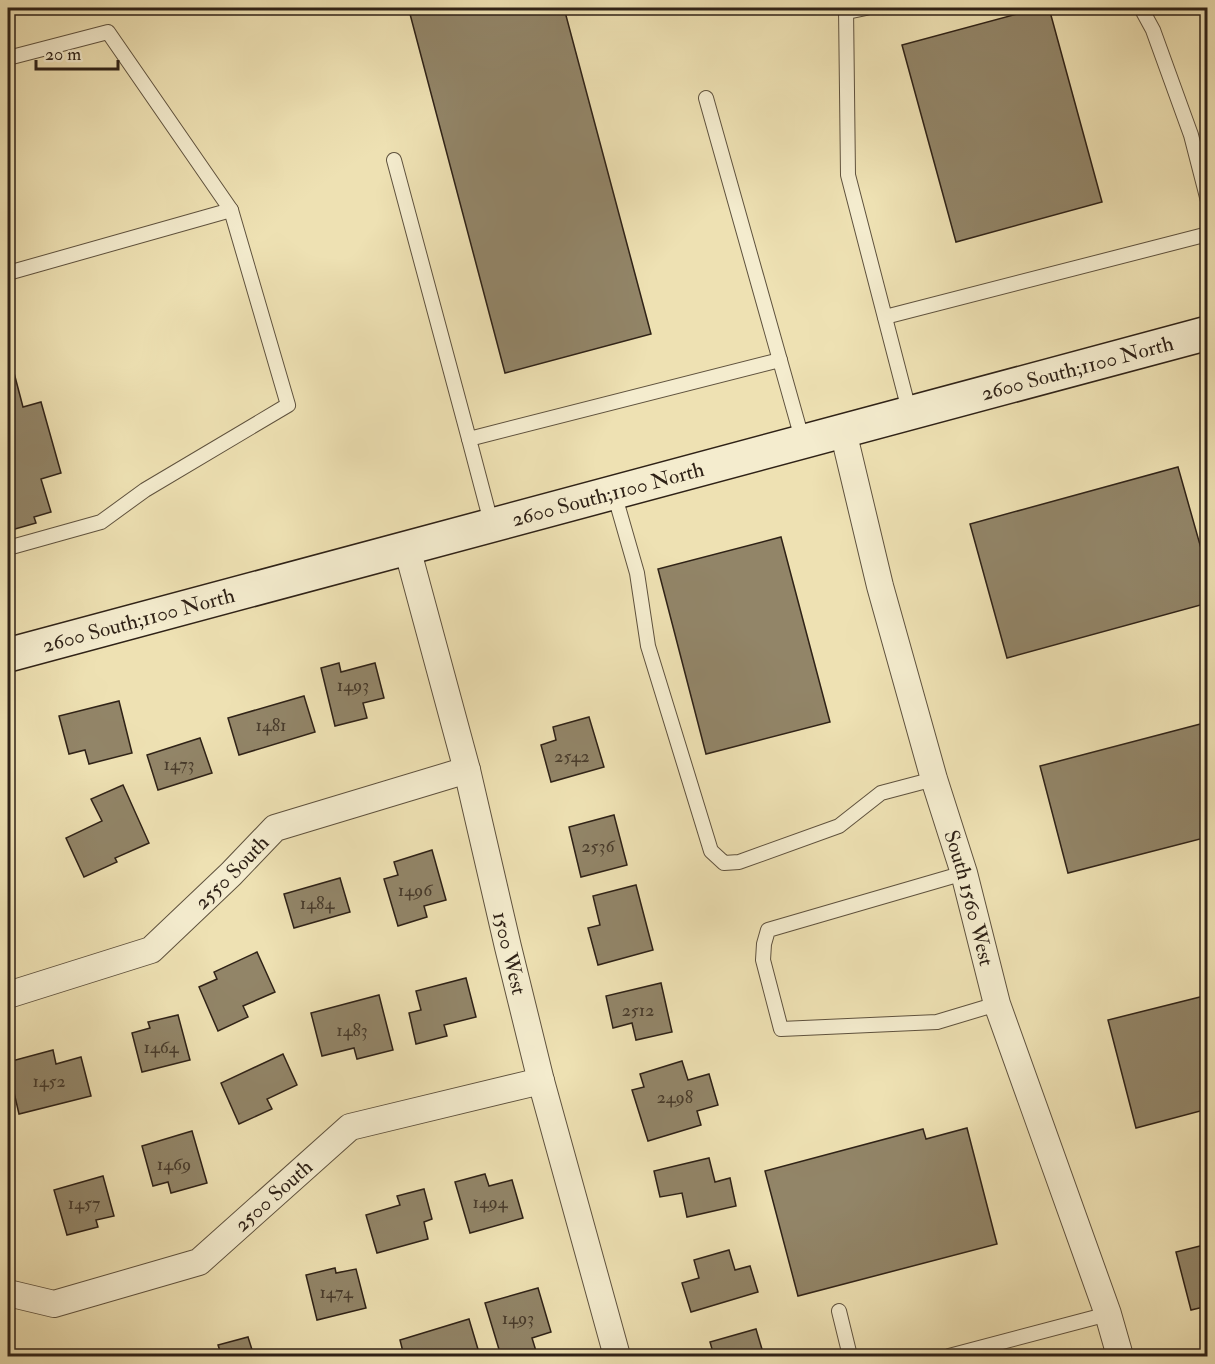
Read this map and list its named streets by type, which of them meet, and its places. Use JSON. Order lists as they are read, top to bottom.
{
  "streets": {
    "main road": ["2600 South;1100 North"],
    "street": [
      "2550 South",
      "South 1560 West",
      "1500 West",
      "2500 South"
    ]
  },
  "crossings": [
    ["2600 South;1100 North", "South 1560 West"],
    ["2600 South;1100 North", "1500 West"],
    ["2550 South", "1500 West"],
    ["1500 West", "2500 South"]
  ],
  "house_numbers": [
    "1493",
    "1481",
    "2542",
    "1473",
    "2536",
    "1496",
    "1484",
    "2512",
    "1483",
    "1464",
    "1452",
    "2498",
    "1469",
    "1494",
    "1457",
    "1474",
    "1493"
  ],
  "scale_bar": "20 m"
}
